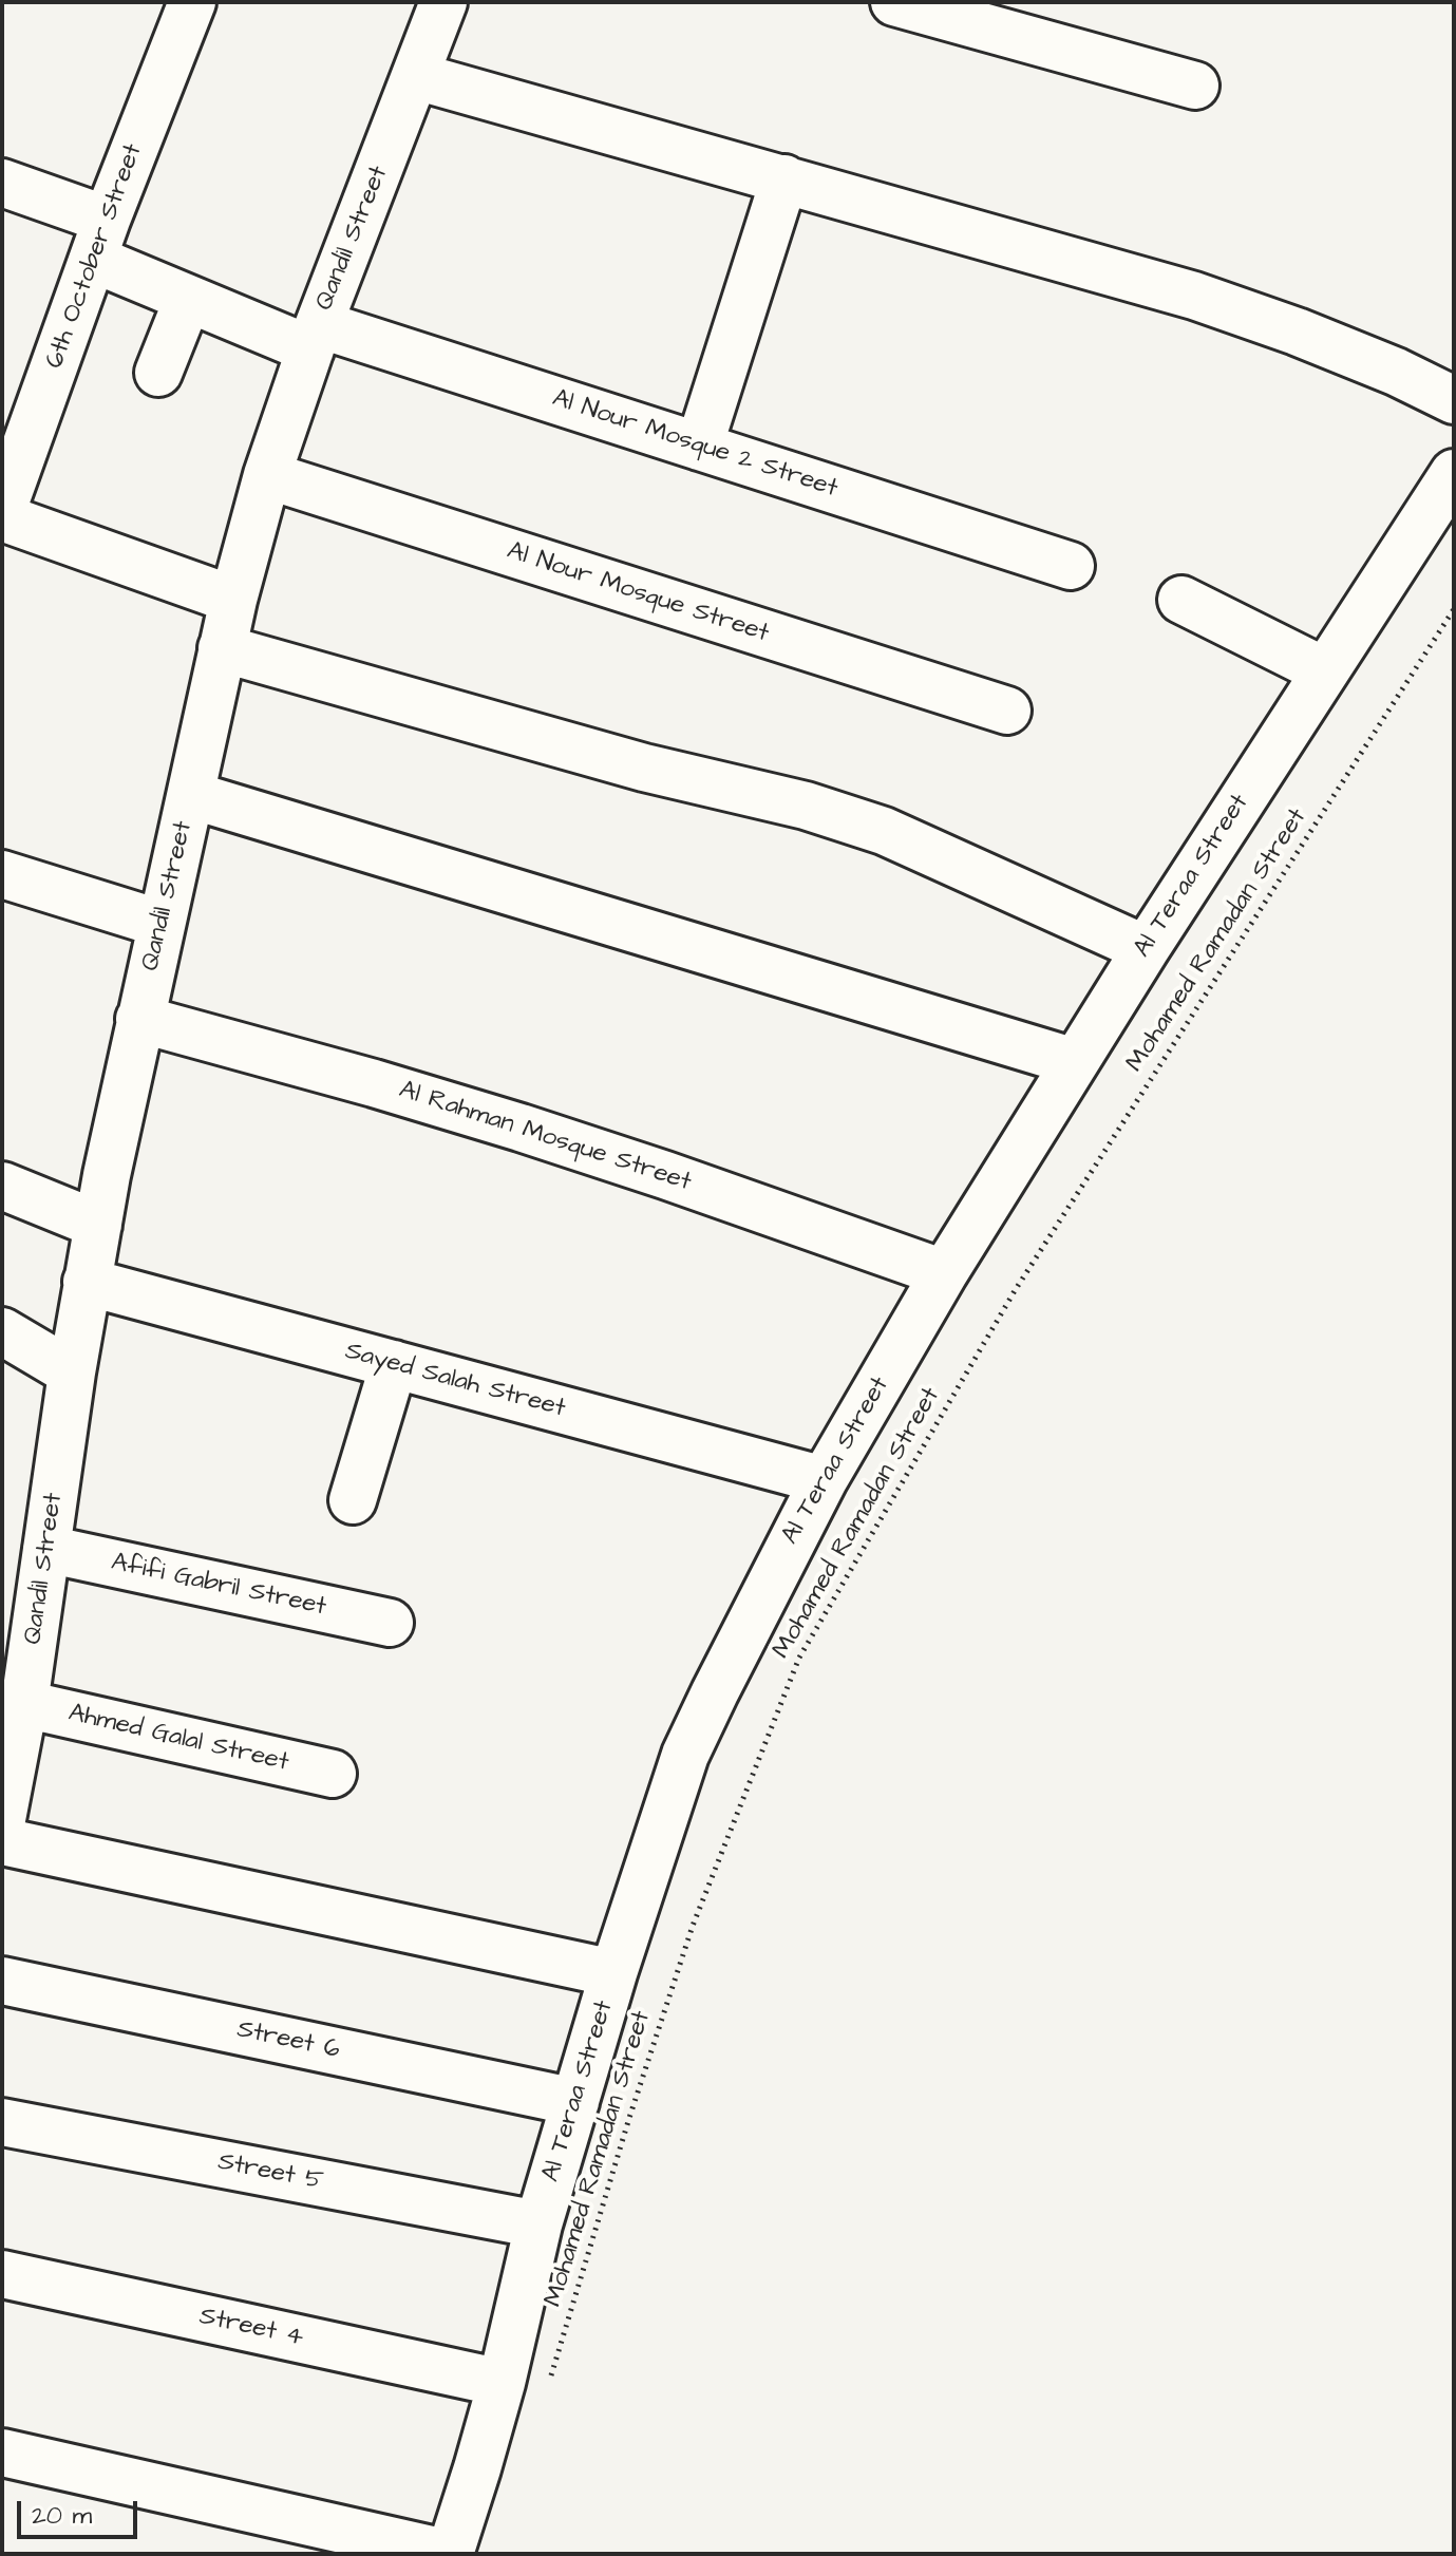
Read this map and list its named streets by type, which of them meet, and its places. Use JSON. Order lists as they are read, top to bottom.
{
  "streets": {
    "street": [
      "Qandil Street",
      "6th October Street",
      "Al Nour Mosque 2 Street",
      "Al Nour Mosque Street",
      "Al Teraa Street",
      "Al Rahman Mosque Street",
      "Sayed Salah Street",
      "Afifi Gabril Street",
      "Ahmed Galal Street",
      "Street 6",
      "Street 5",
      "Street 4"
    ],
    "path": ["Mohamed Ramadan Street"]
  },
  "crossings": [
    ["Qandil Street", "Al Nour Mosque 2 Street"],
    ["Qandil Street", "Al Nour Mosque Street"],
    ["Qandil Street", "Al Rahman Mosque Street"],
    ["Qandil Street", "Sayed Salah Street"],
    ["Qandil Street", "Afifi Gabril Street"],
    ["Qandil Street", "Ahmed Galal Street"],
    ["6th October Street", "Al Nour Mosque 2 Street"],
    ["Al Teraa Street", "Al Rahman Mosque Street"],
    ["Al Teraa Street", "Sayed Salah Street"],
    ["Al Teraa Street", "Street 6"],
    ["Al Teraa Street", "Street 5"],
    ["Al Teraa Street", "Street 4"]
  ],
  "scale_bar": "20 m"
}
